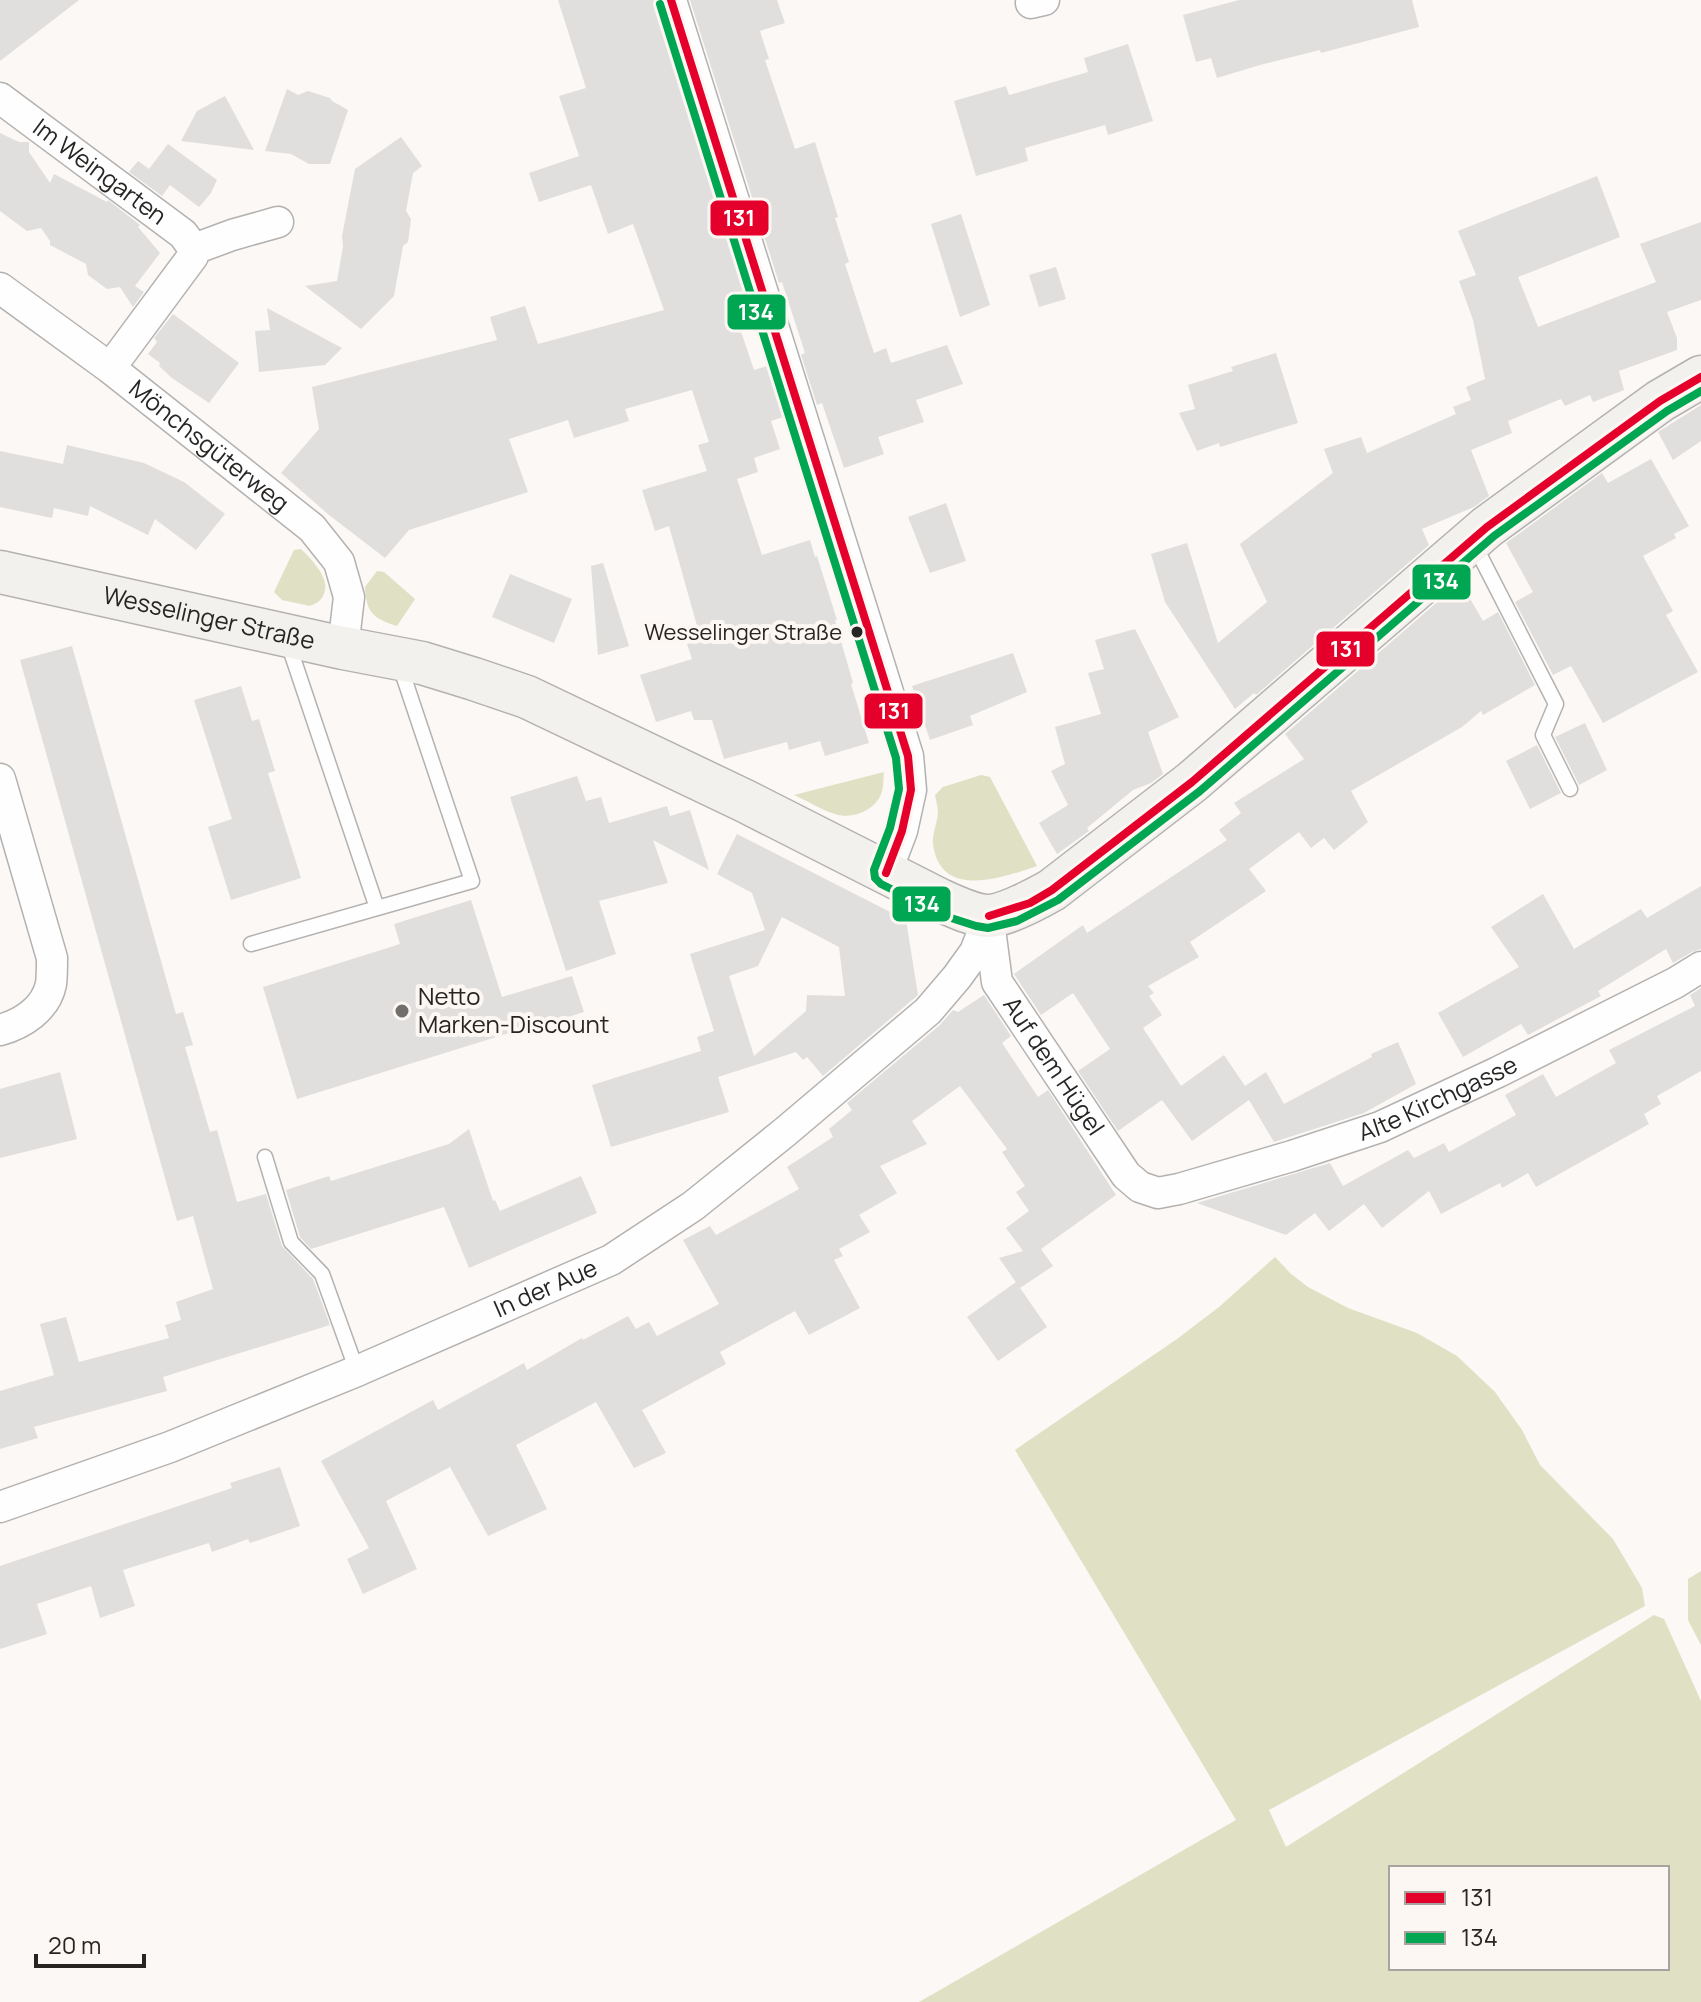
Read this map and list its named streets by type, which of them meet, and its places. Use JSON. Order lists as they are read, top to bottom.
{
  "streets": {
    "street": [
      "Im Weingarten",
      "Mönchsgüterweg",
      "Wesselinger Straße",
      "Auf dem Hügel",
      "Alte Kirchgasse",
      "In der Aue"
    ]
  },
  "crossings": [
    ["Mönchsgüterweg", "Wesselinger Straße"],
    ["Wesselinger Straße", "Auf dem Hügel"],
    ["Wesselinger Straße", "In der Aue"],
    ["Auf dem Hügel", "Alte Kirchgasse"],
    ["Auf dem Hügel", "In der Aue"]
  ],
  "places": ["Wesselinger Straße", "Netto Marken-Discount"],
  "lines": ["transit line 131", "transit line 134"],
  "legend": ["131", "134"],
  "scale_bar": "20 m"
}
